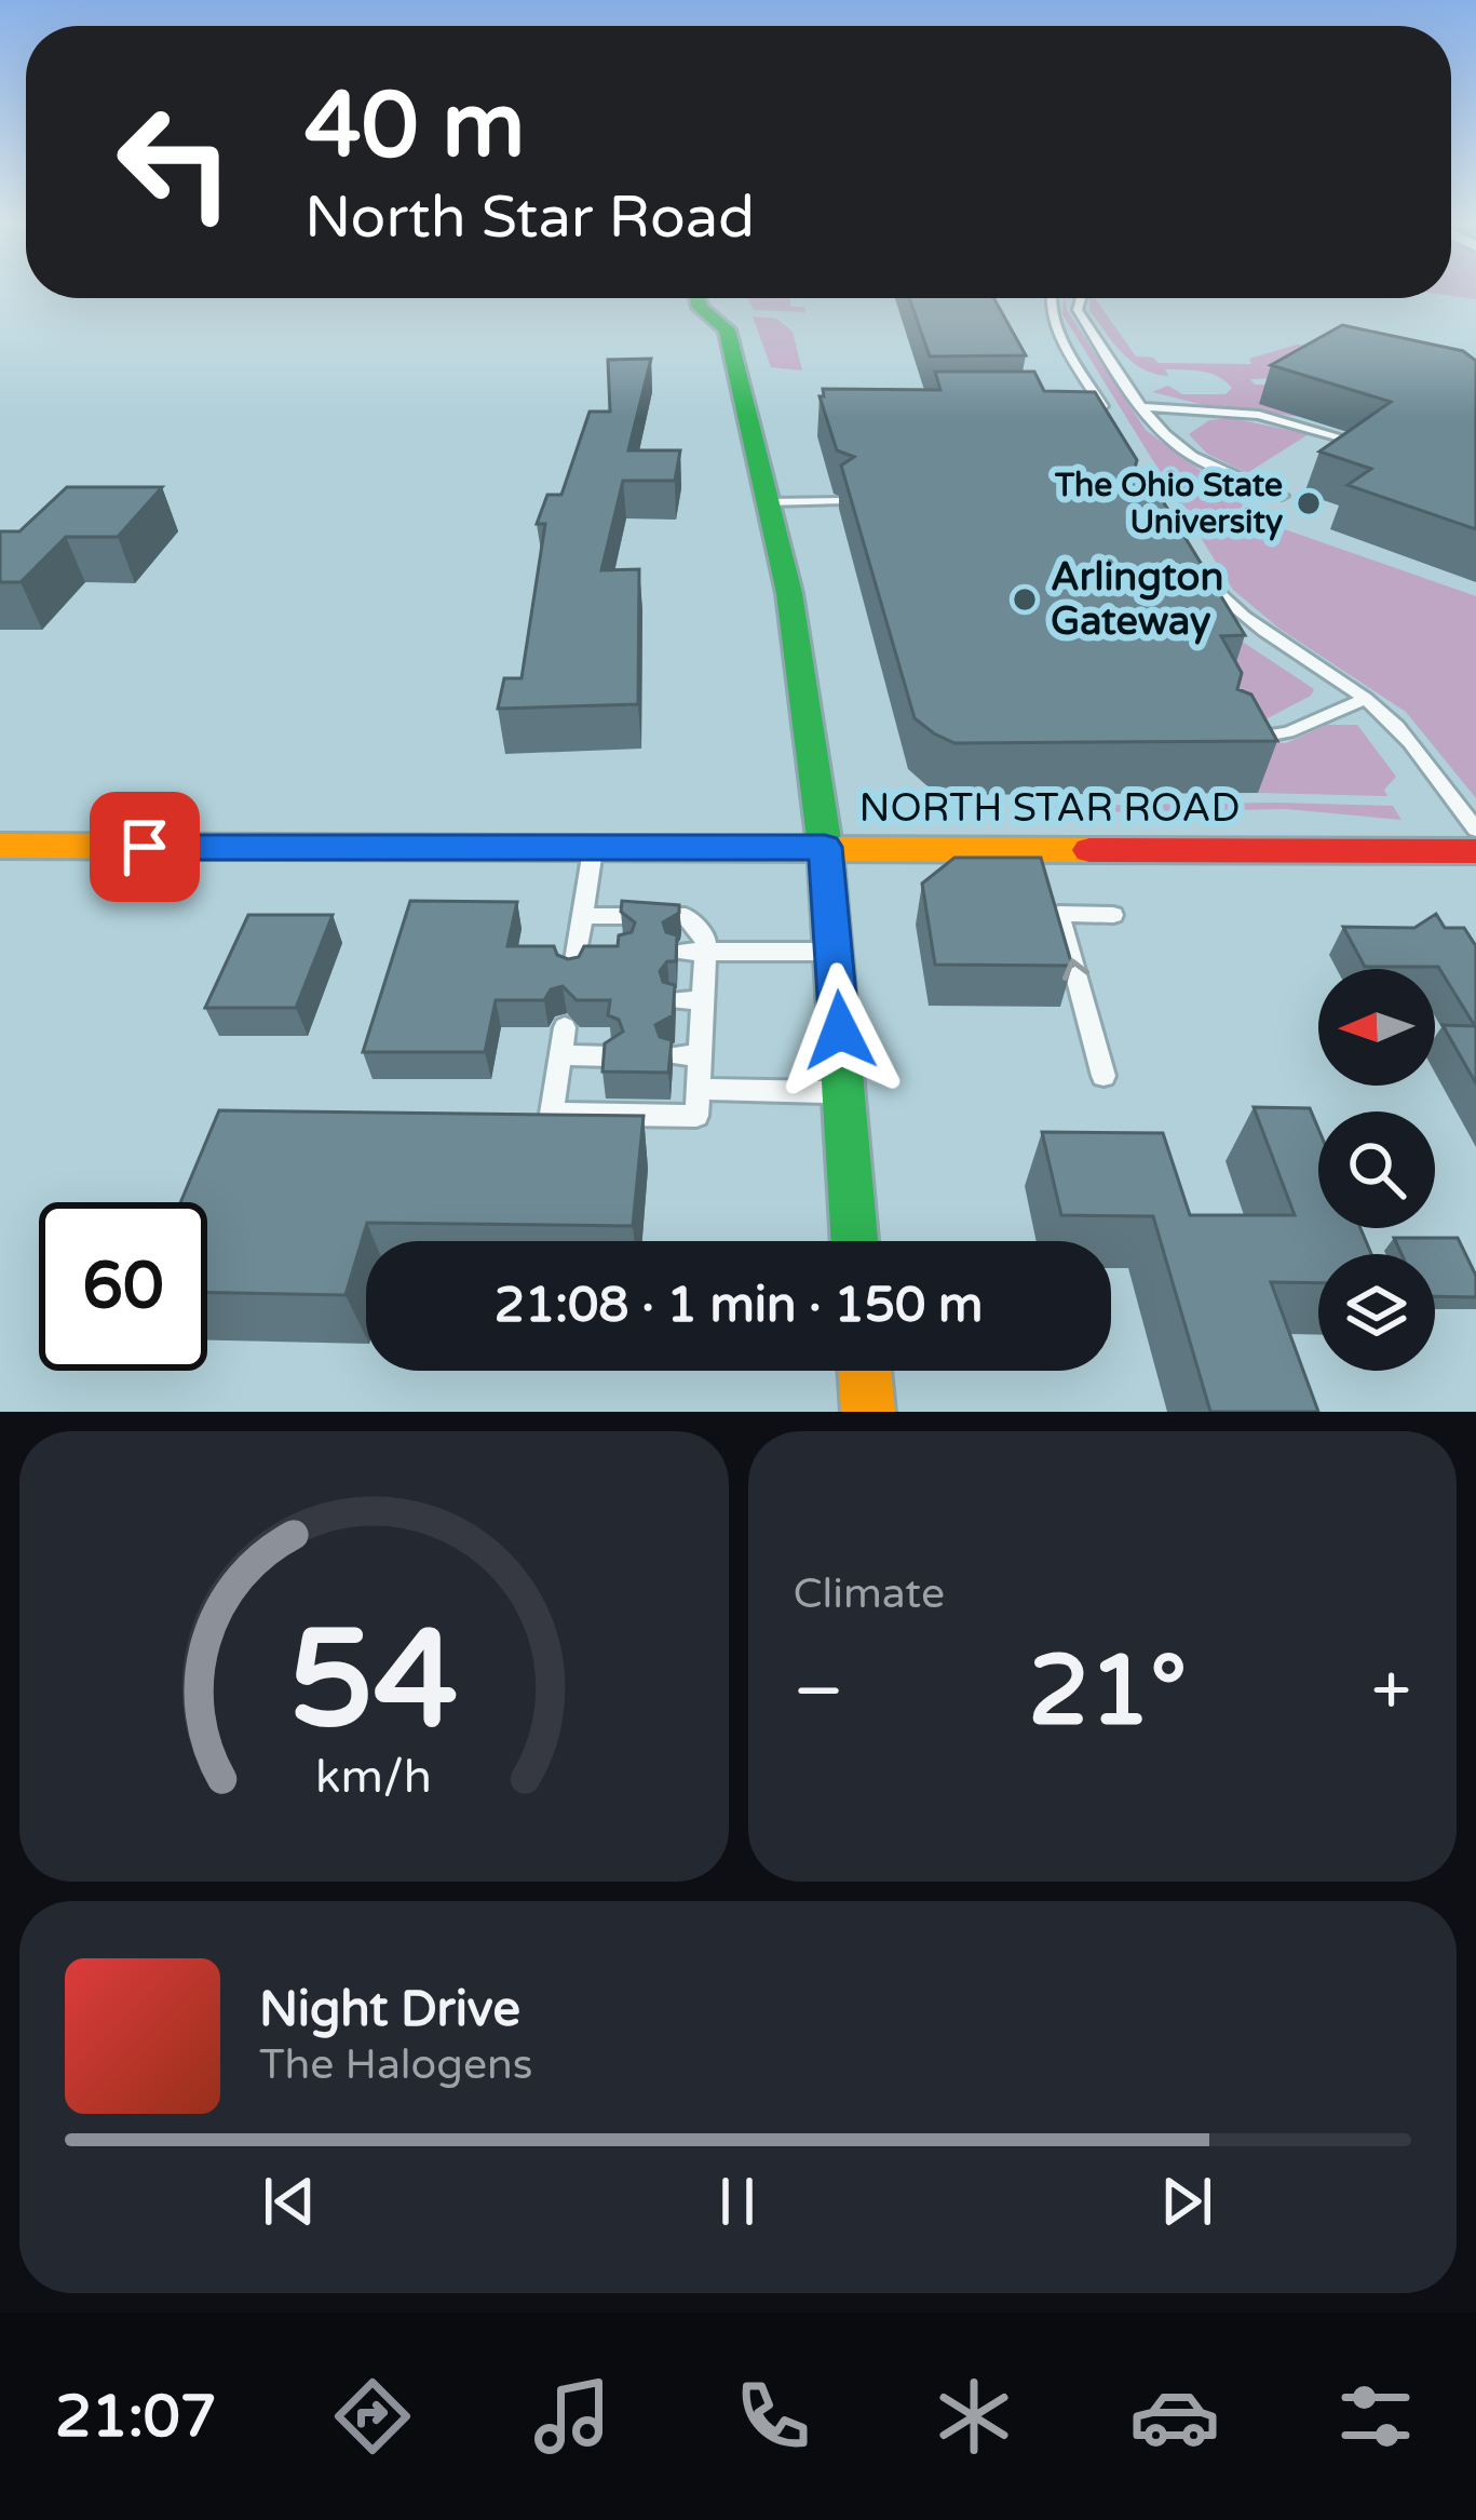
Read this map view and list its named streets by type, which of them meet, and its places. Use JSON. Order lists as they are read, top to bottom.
{
  "streets": {
    "main road": ["NORTH STAR ROAD"]
  },
  "places": ["The Ohio State University", "Arlington Gateway"],
  "north": "left",
  "page": {
    "turn": ["40 m", "North Star Road"],
    "limit": "60",
    "trip": "21:08 · 1 min · 150 m",
    "tile": "Climate",
    "heat": ["−", "21°", "+"],
    "song": ["Night Drive", "The Halogens"],
    "tabs": "21:07",
    "gauge": ["54", "km/h"]
  }
}
